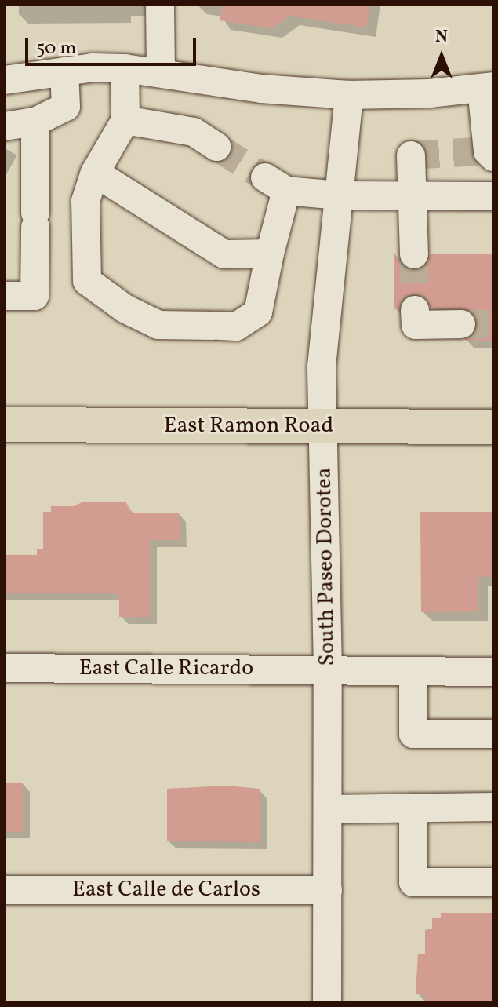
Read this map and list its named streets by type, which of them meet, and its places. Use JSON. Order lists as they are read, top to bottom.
{
  "streets": {
    "main road": ["East Ramon Road"],
    "street": ["South Paseo Dorotea", "East Calle Ricardo", "East Calle de Carlos"]
  },
  "crossings": [
    ["East Ramon Road", "South Paseo Dorotea"],
    ["South Paseo Dorotea", "East Calle Ricardo"],
    ["South Paseo Dorotea", "East Calle de Carlos"]
  ],
  "scale_bar": "50 m",
  "north": "top"
}
